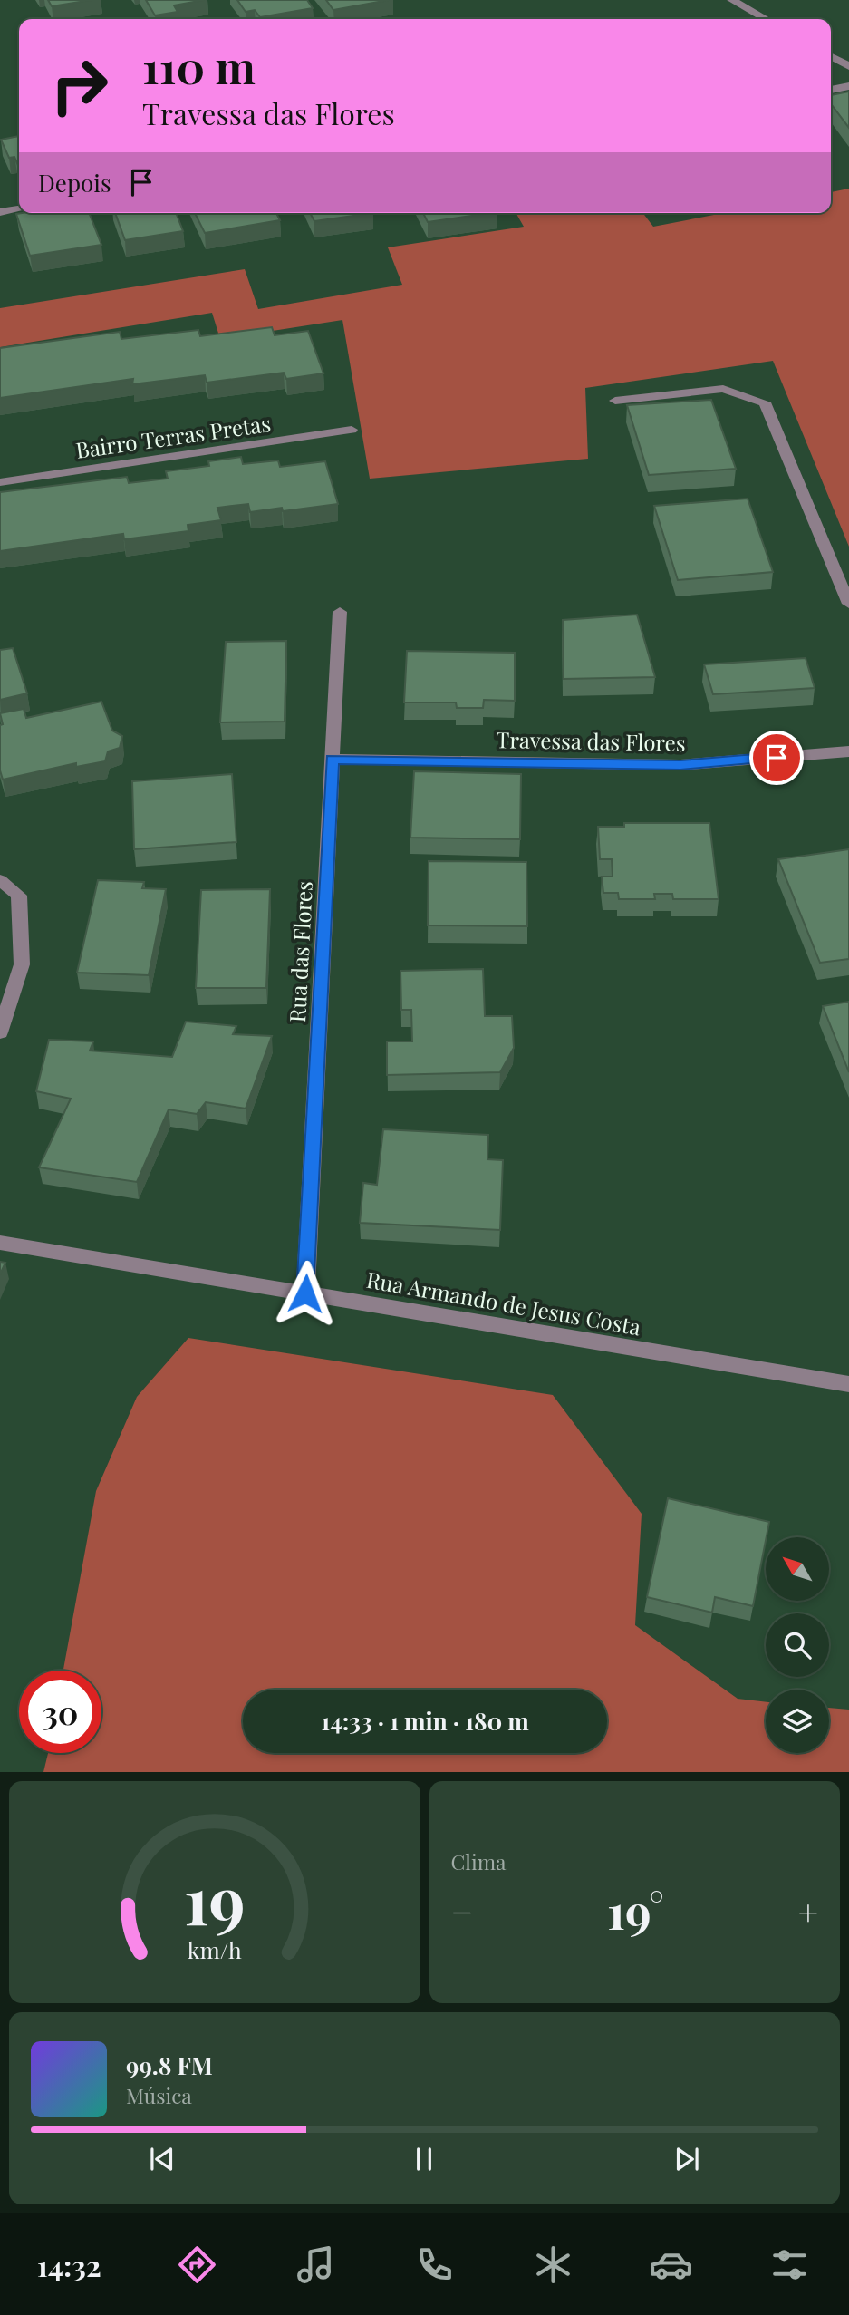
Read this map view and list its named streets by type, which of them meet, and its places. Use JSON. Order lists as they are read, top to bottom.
{
  "streets": {
    "street": [
      "Bairro Terras Pretas",
      "Travessa das Flores",
      "Rua das Flores",
      "Rua Armando de Jesus Costa"
    ]
  },
  "crossings": [
    ["Travessa das Flores", "Rua das Flores"],
    ["Rua das Flores", "Rua Armando de Jesus Costa"]
  ],
  "north": "top left",
  "page": {
    "turn": ["110 m", "Travessa das Flores"],
    "then": "Depois",
    "limit": "30",
    "trip": "14:33 · 1 min · 180 m",
    "tile": "Clima",
    "heat": ["−", "19°", "+"],
    "song": ["99.8 FM", "Música"],
    "tabs": "14:32",
    "gauge": ["19", "km/h"]
  }
}
